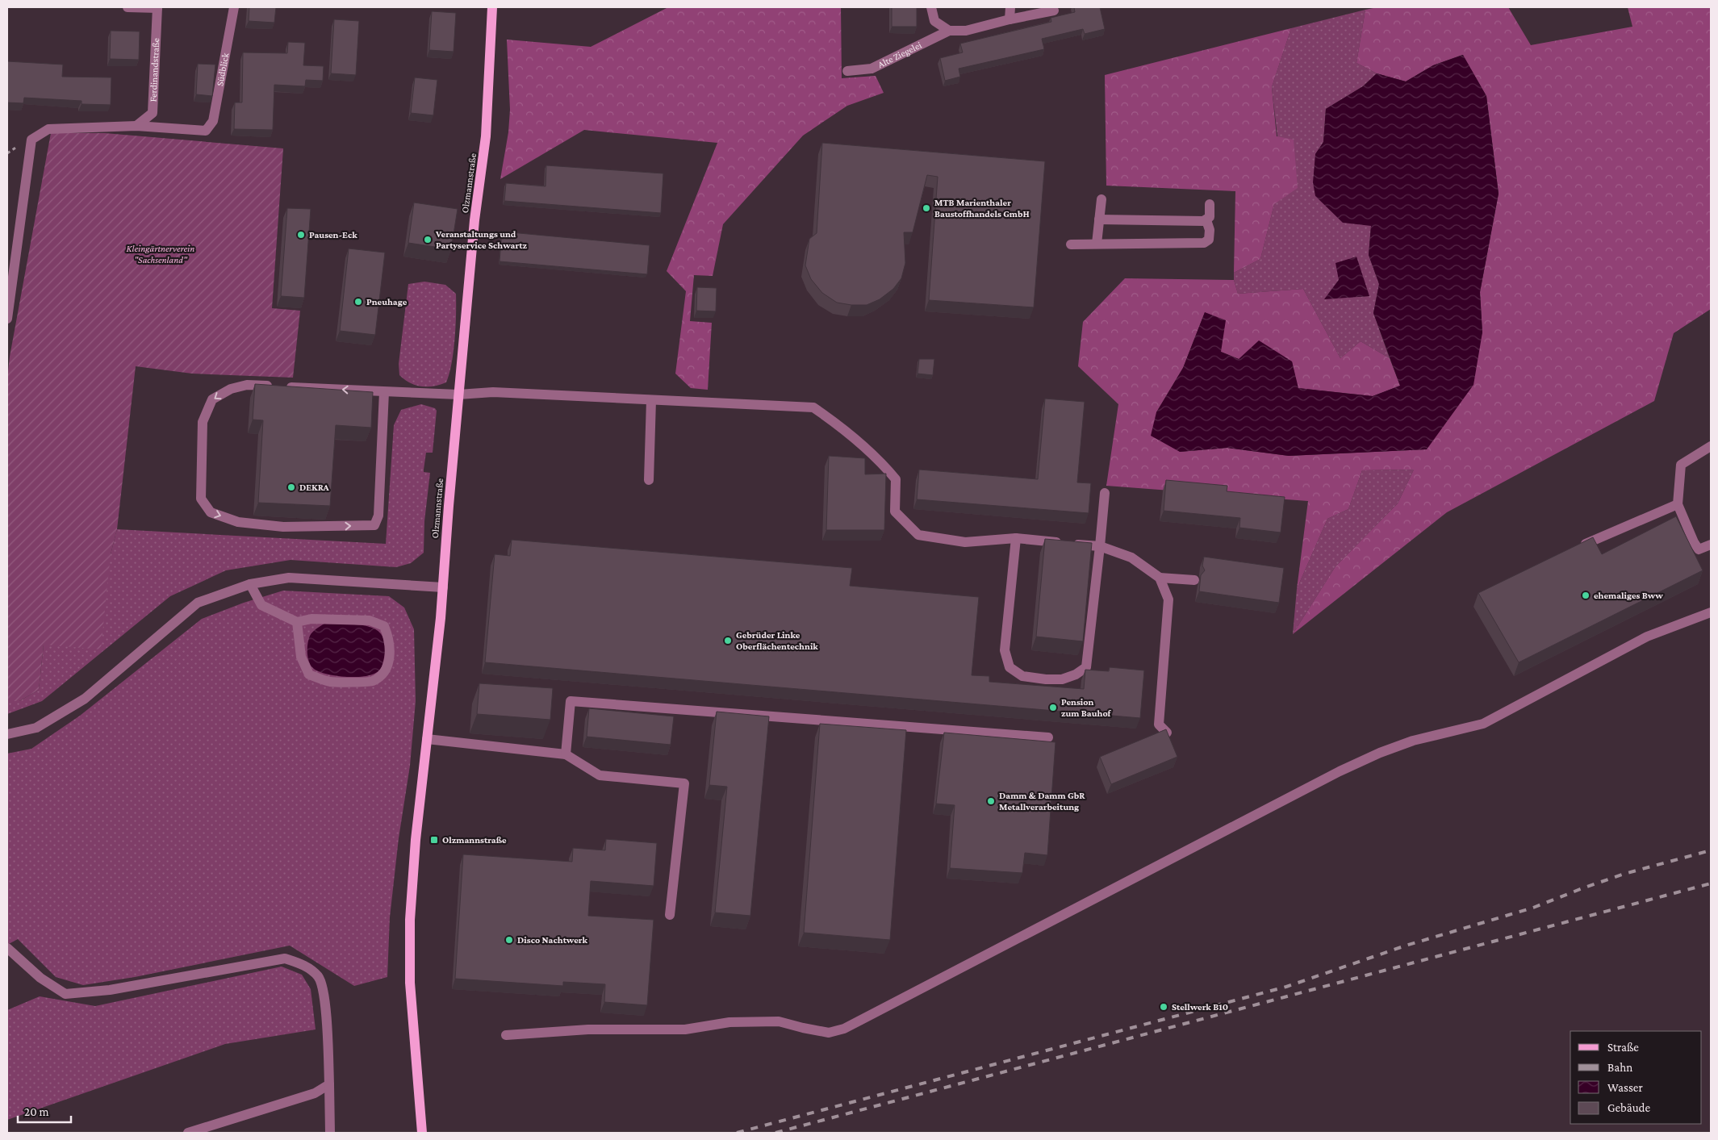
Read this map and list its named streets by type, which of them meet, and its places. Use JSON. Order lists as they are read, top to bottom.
{
  "streets": {
    "main road": ["Olzmannstraße"],
    "street": ["Alte Ziegelei", "Ferdinandstraße", "Südblick"]
  },
  "crossings": [
    ["Ferdinandstraße", "Südblick"]
  ],
  "parks": ["Kleingärtnerverein \"Sachsenland\""],
  "places": {
    "other": [
      "MTB Marienthaler Baustoffhandels GmbH",
      "Pausen-Eck",
      "Veranstaltungs und Partyservice Schwartz",
      "Pneuhage",
      "DEKRA",
      "ehemaliges Bww",
      "Gebrüder Linke Oberflächentechnik",
      "Pension zum Bauhof",
      "Damm & Damm GbR Metallverarbeitung",
      "Disco Nachtwerk",
      "Stellwerk B10"
    ],
    "transit": ["Olzmannstraße"]
  },
  "legend": [
    "Straße",
    "Bahn",
    "Wasser",
    "Gebäude"
  ],
  "scale_bar": "20 m"
}
